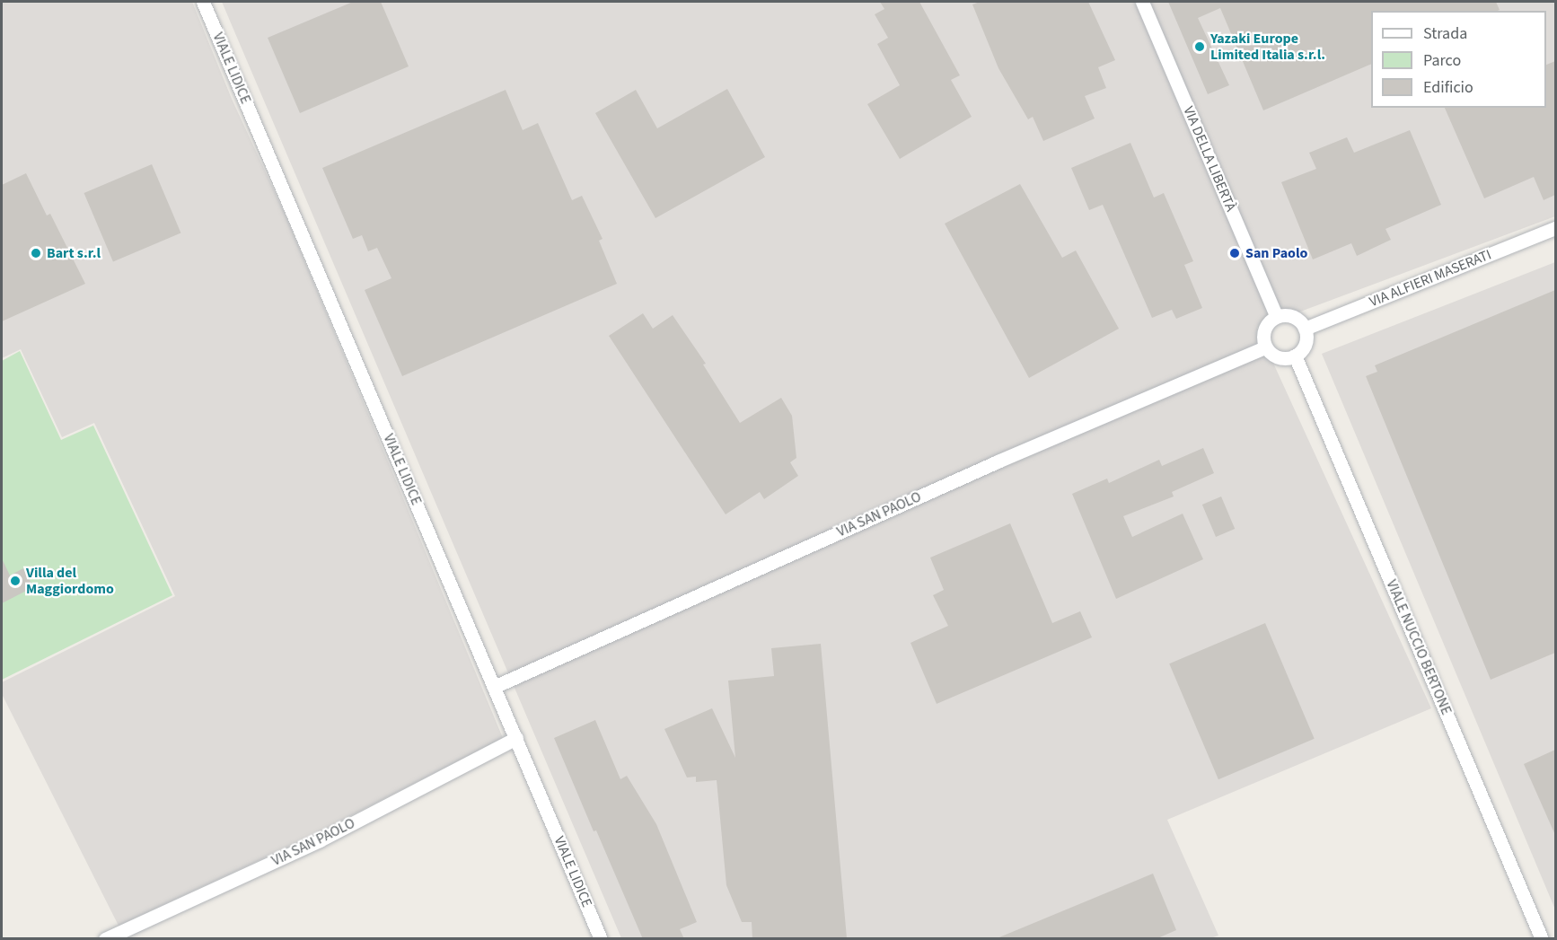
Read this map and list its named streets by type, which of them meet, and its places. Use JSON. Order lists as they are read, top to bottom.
{
  "streets": {
    "street": [
      "VIALE LIDICE",
      "VIA DELLA LIBERTÀ",
      "VIA ALFIERI MASERATI",
      "VIA SAN PAOLO",
      "VIALE NUCCIO BERTONE"
    ]
  },
  "crossings": [
    ["VIALE LIDICE", "VIA SAN PAOLO"],
    ["VIA DELLA LIBERTÀ", "VIA ALFIERI MASERATI"],
    ["VIA DELLA LIBERTÀ", "VIA SAN PAOLO"],
    ["VIA DELLA LIBERTÀ", "VIALE NUCCIO BERTONE"],
    ["VIA ALFIERI MASERATI", "VIA SAN PAOLO"],
    ["VIA ALFIERI MASERATI", "VIALE NUCCIO BERTONE"],
    ["VIA SAN PAOLO", "VIALE NUCCIO BERTONE"]
  ],
  "places": [
    "Yazaki Europe Limited Italia s.r.l.",
    "Bart s.r.l",
    "San Paolo",
    "Villa del Maggiordomo"
  ],
  "legend": ["Strada", "Parco", "Edificio"]
}
